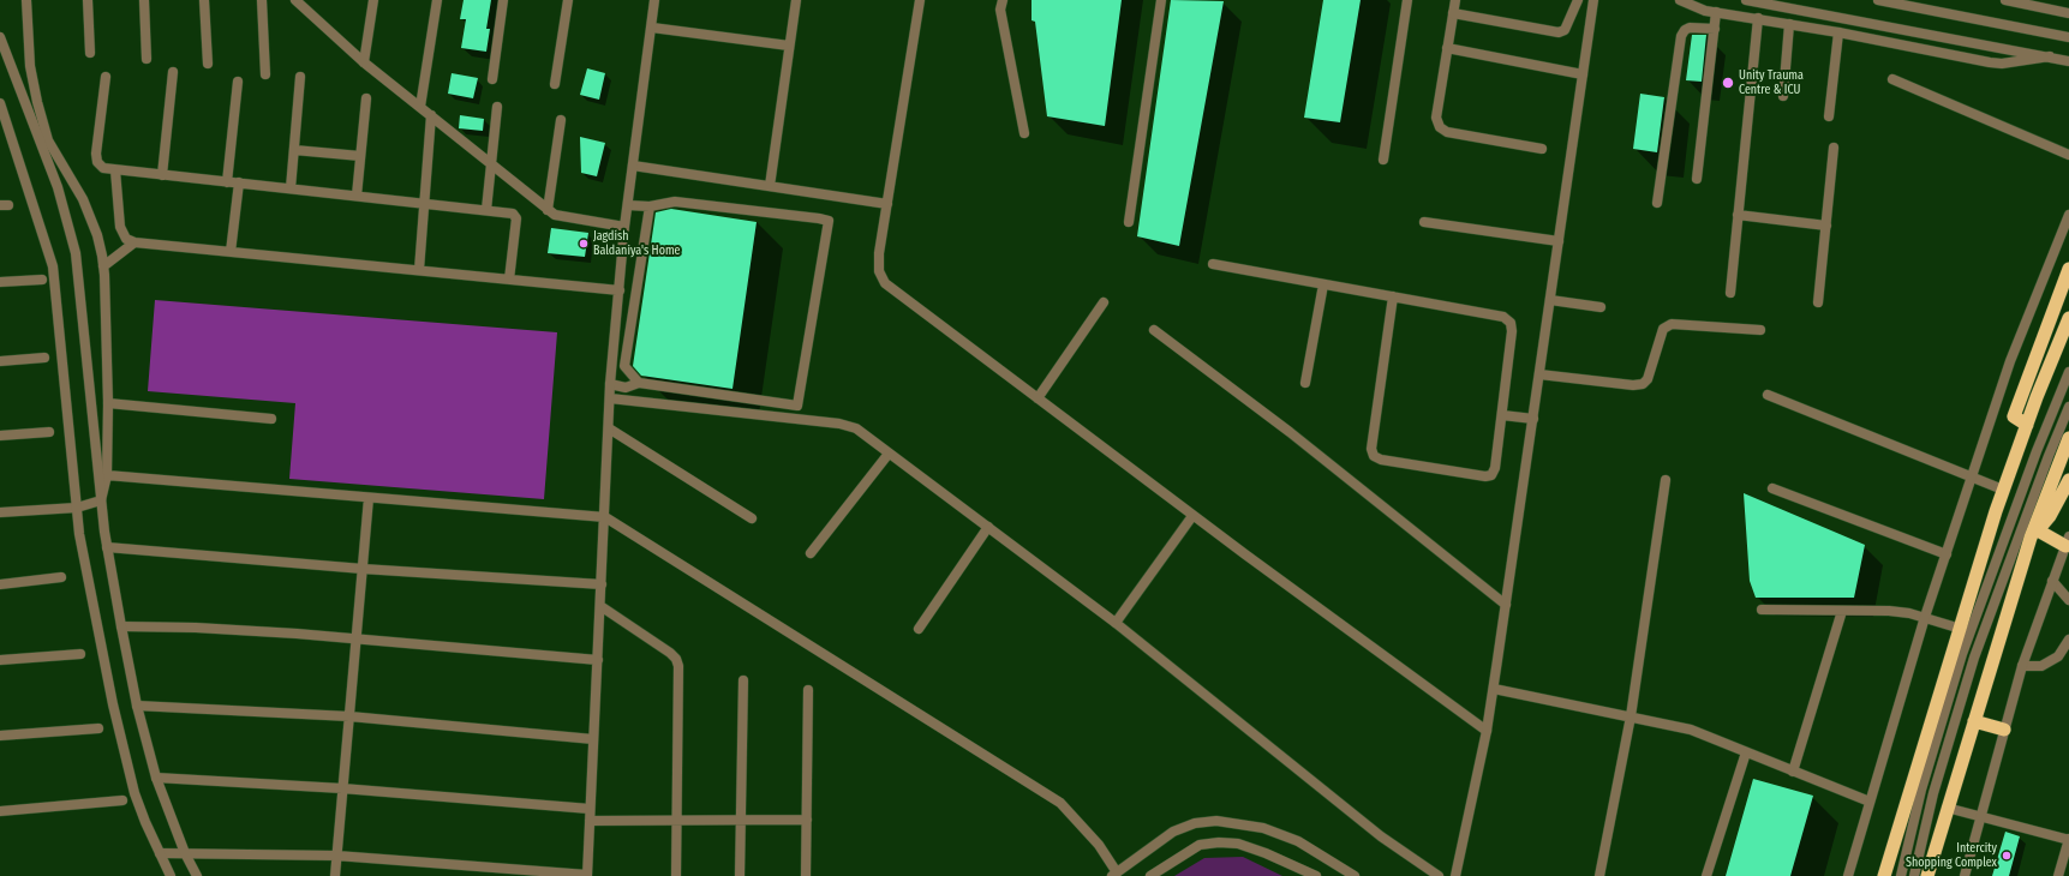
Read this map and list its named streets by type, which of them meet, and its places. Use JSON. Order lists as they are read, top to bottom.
{
  "places": ["Unity Trauma Centre & ICU", "Jagdish Baldaniya's Home", "Intercity Shopping Complex"]
}
